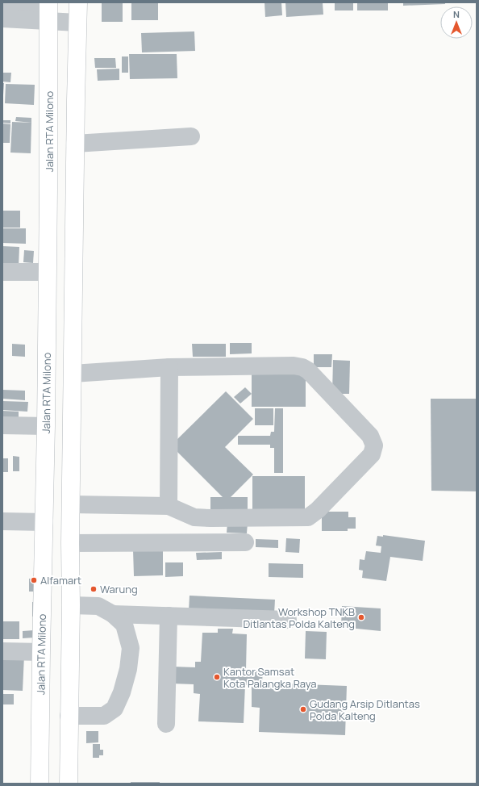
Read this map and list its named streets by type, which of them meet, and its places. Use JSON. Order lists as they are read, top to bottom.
{
  "streets": {
    "highway": ["Jalan RTA Milono"]
  },
  "places": [
    "Alfamart",
    "Warung",
    "Workshop TNKB Ditlantas Polda Kalteng",
    "Kantor Samsat Kota Palangka Raya",
    "Gudang Arsip Ditlantas Polda Kalteng"
  ],
  "north": "top"
}
